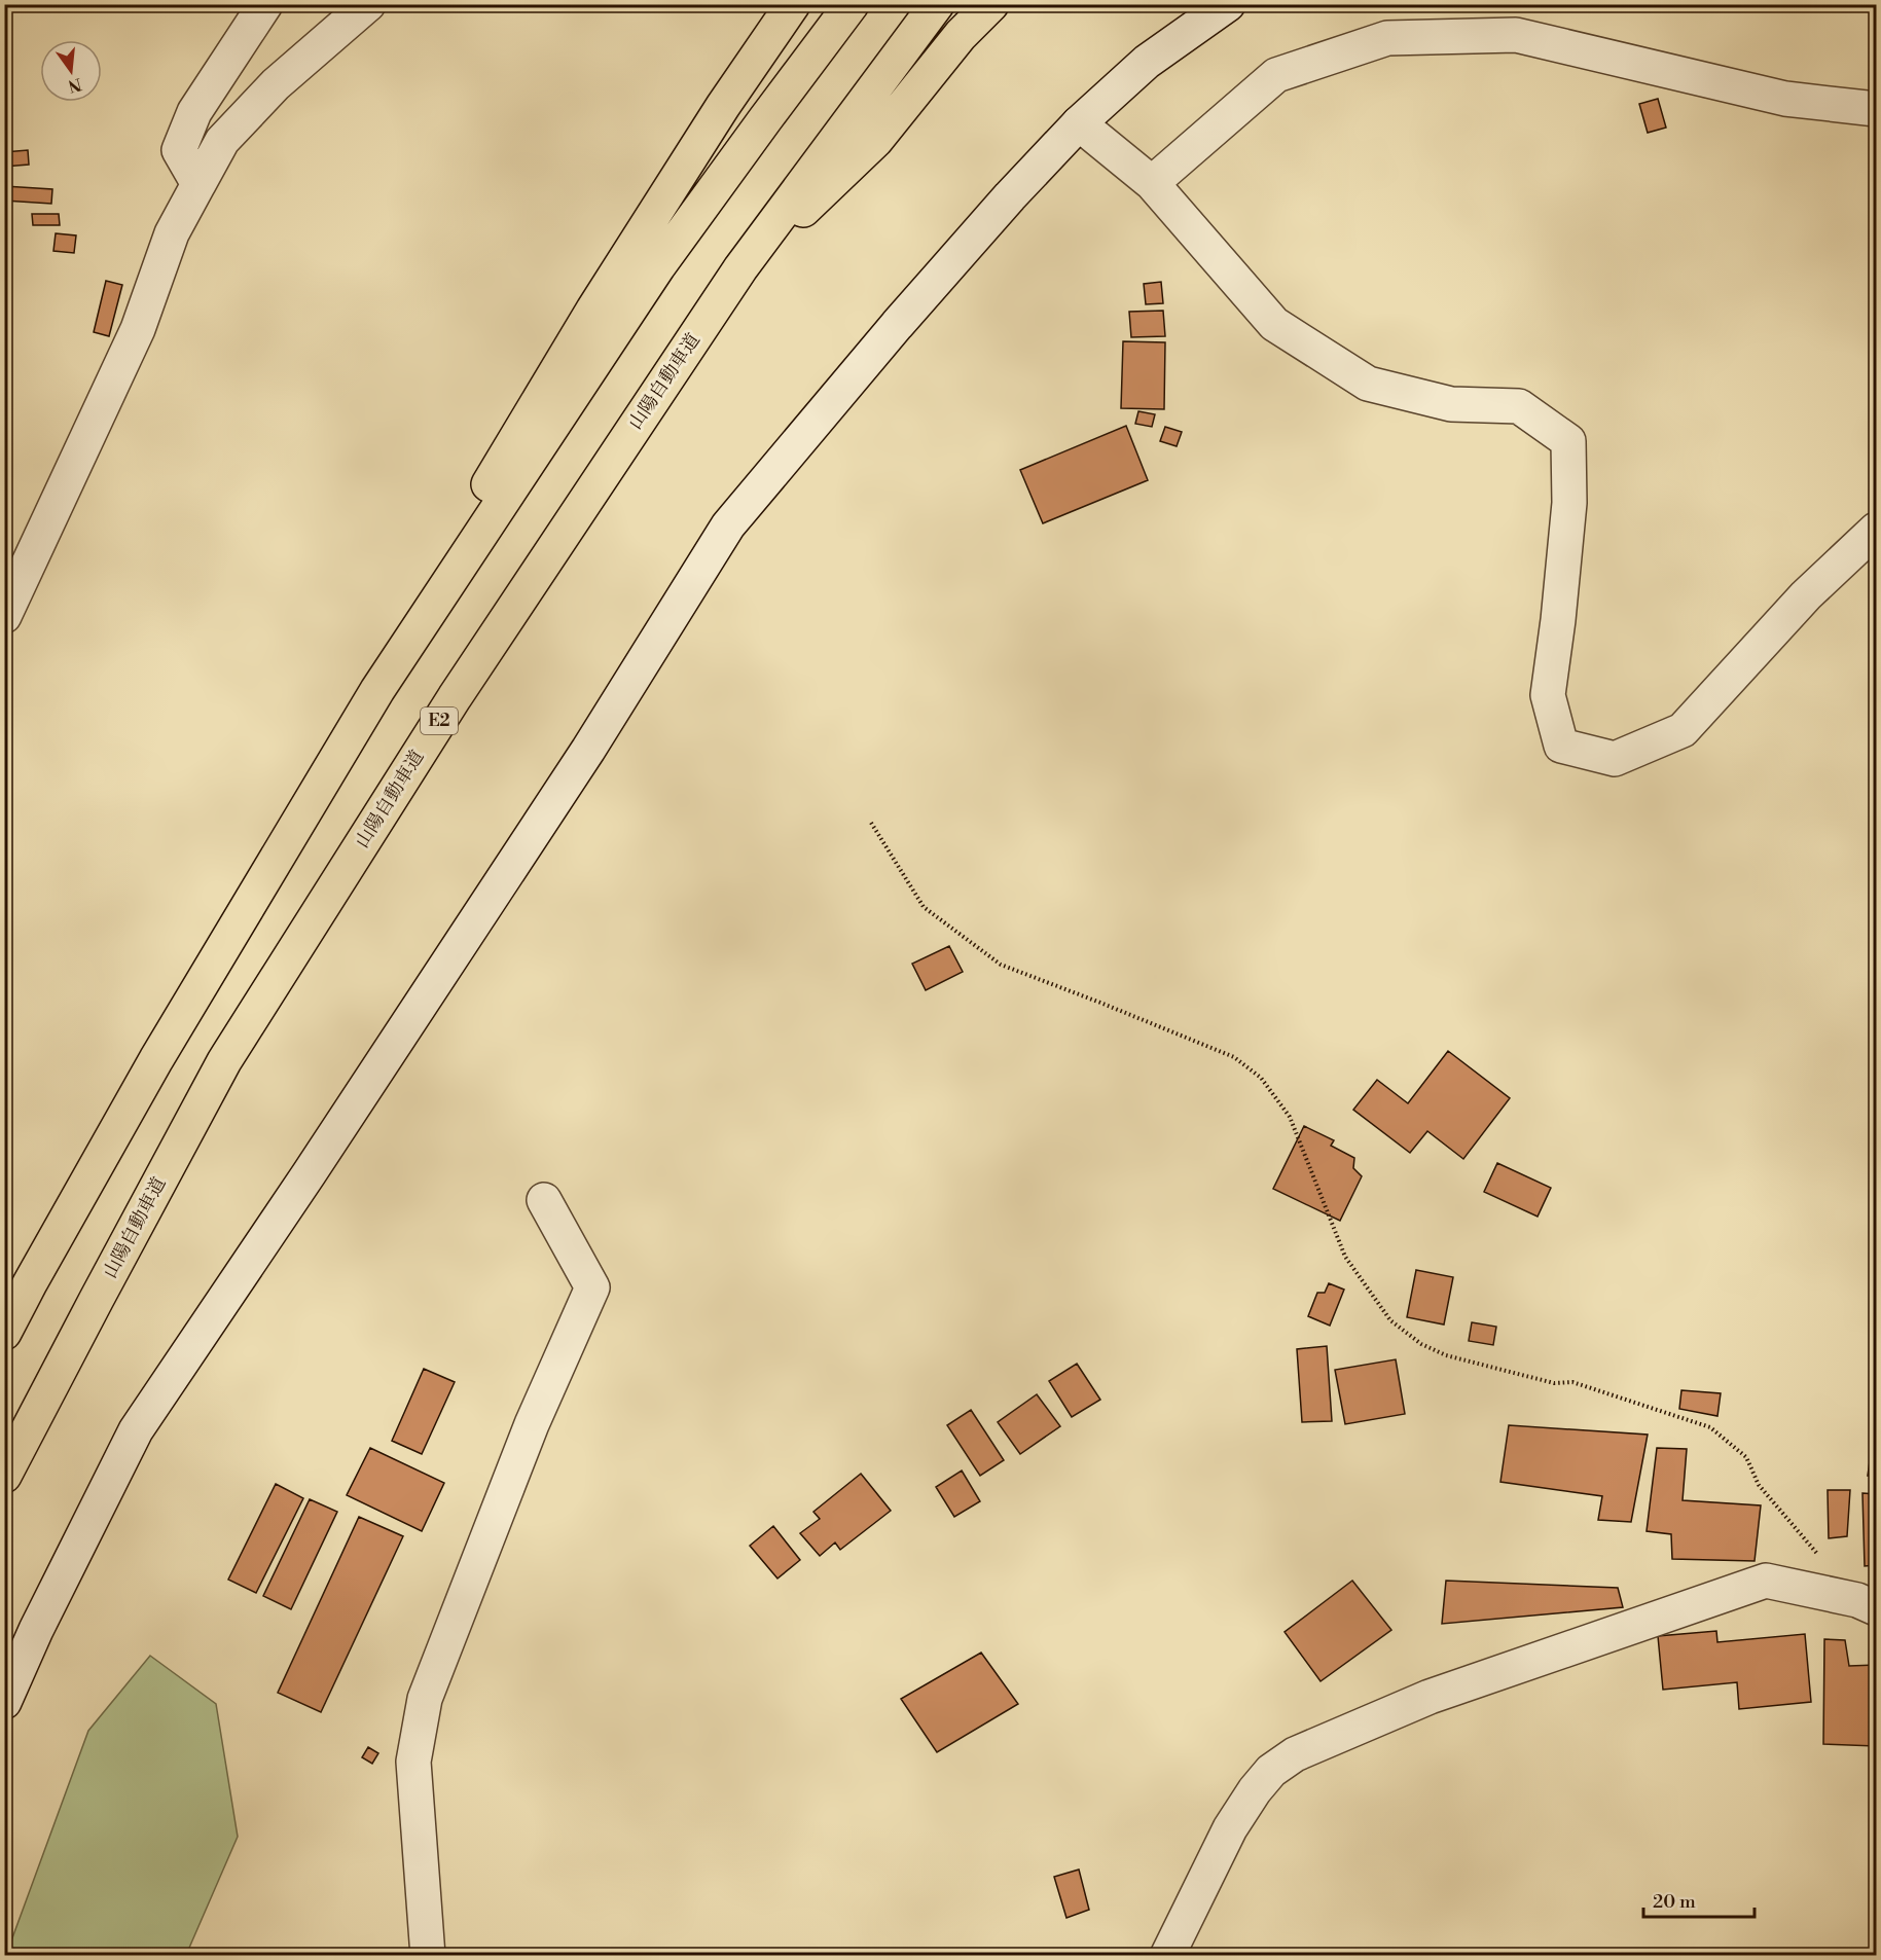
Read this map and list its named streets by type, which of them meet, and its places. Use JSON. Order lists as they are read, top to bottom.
{
  "streets": {
    "highway": ["山陽自動車道", "E2"]
  },
  "scale_bar": "20 m",
  "north": "bottom"
}
